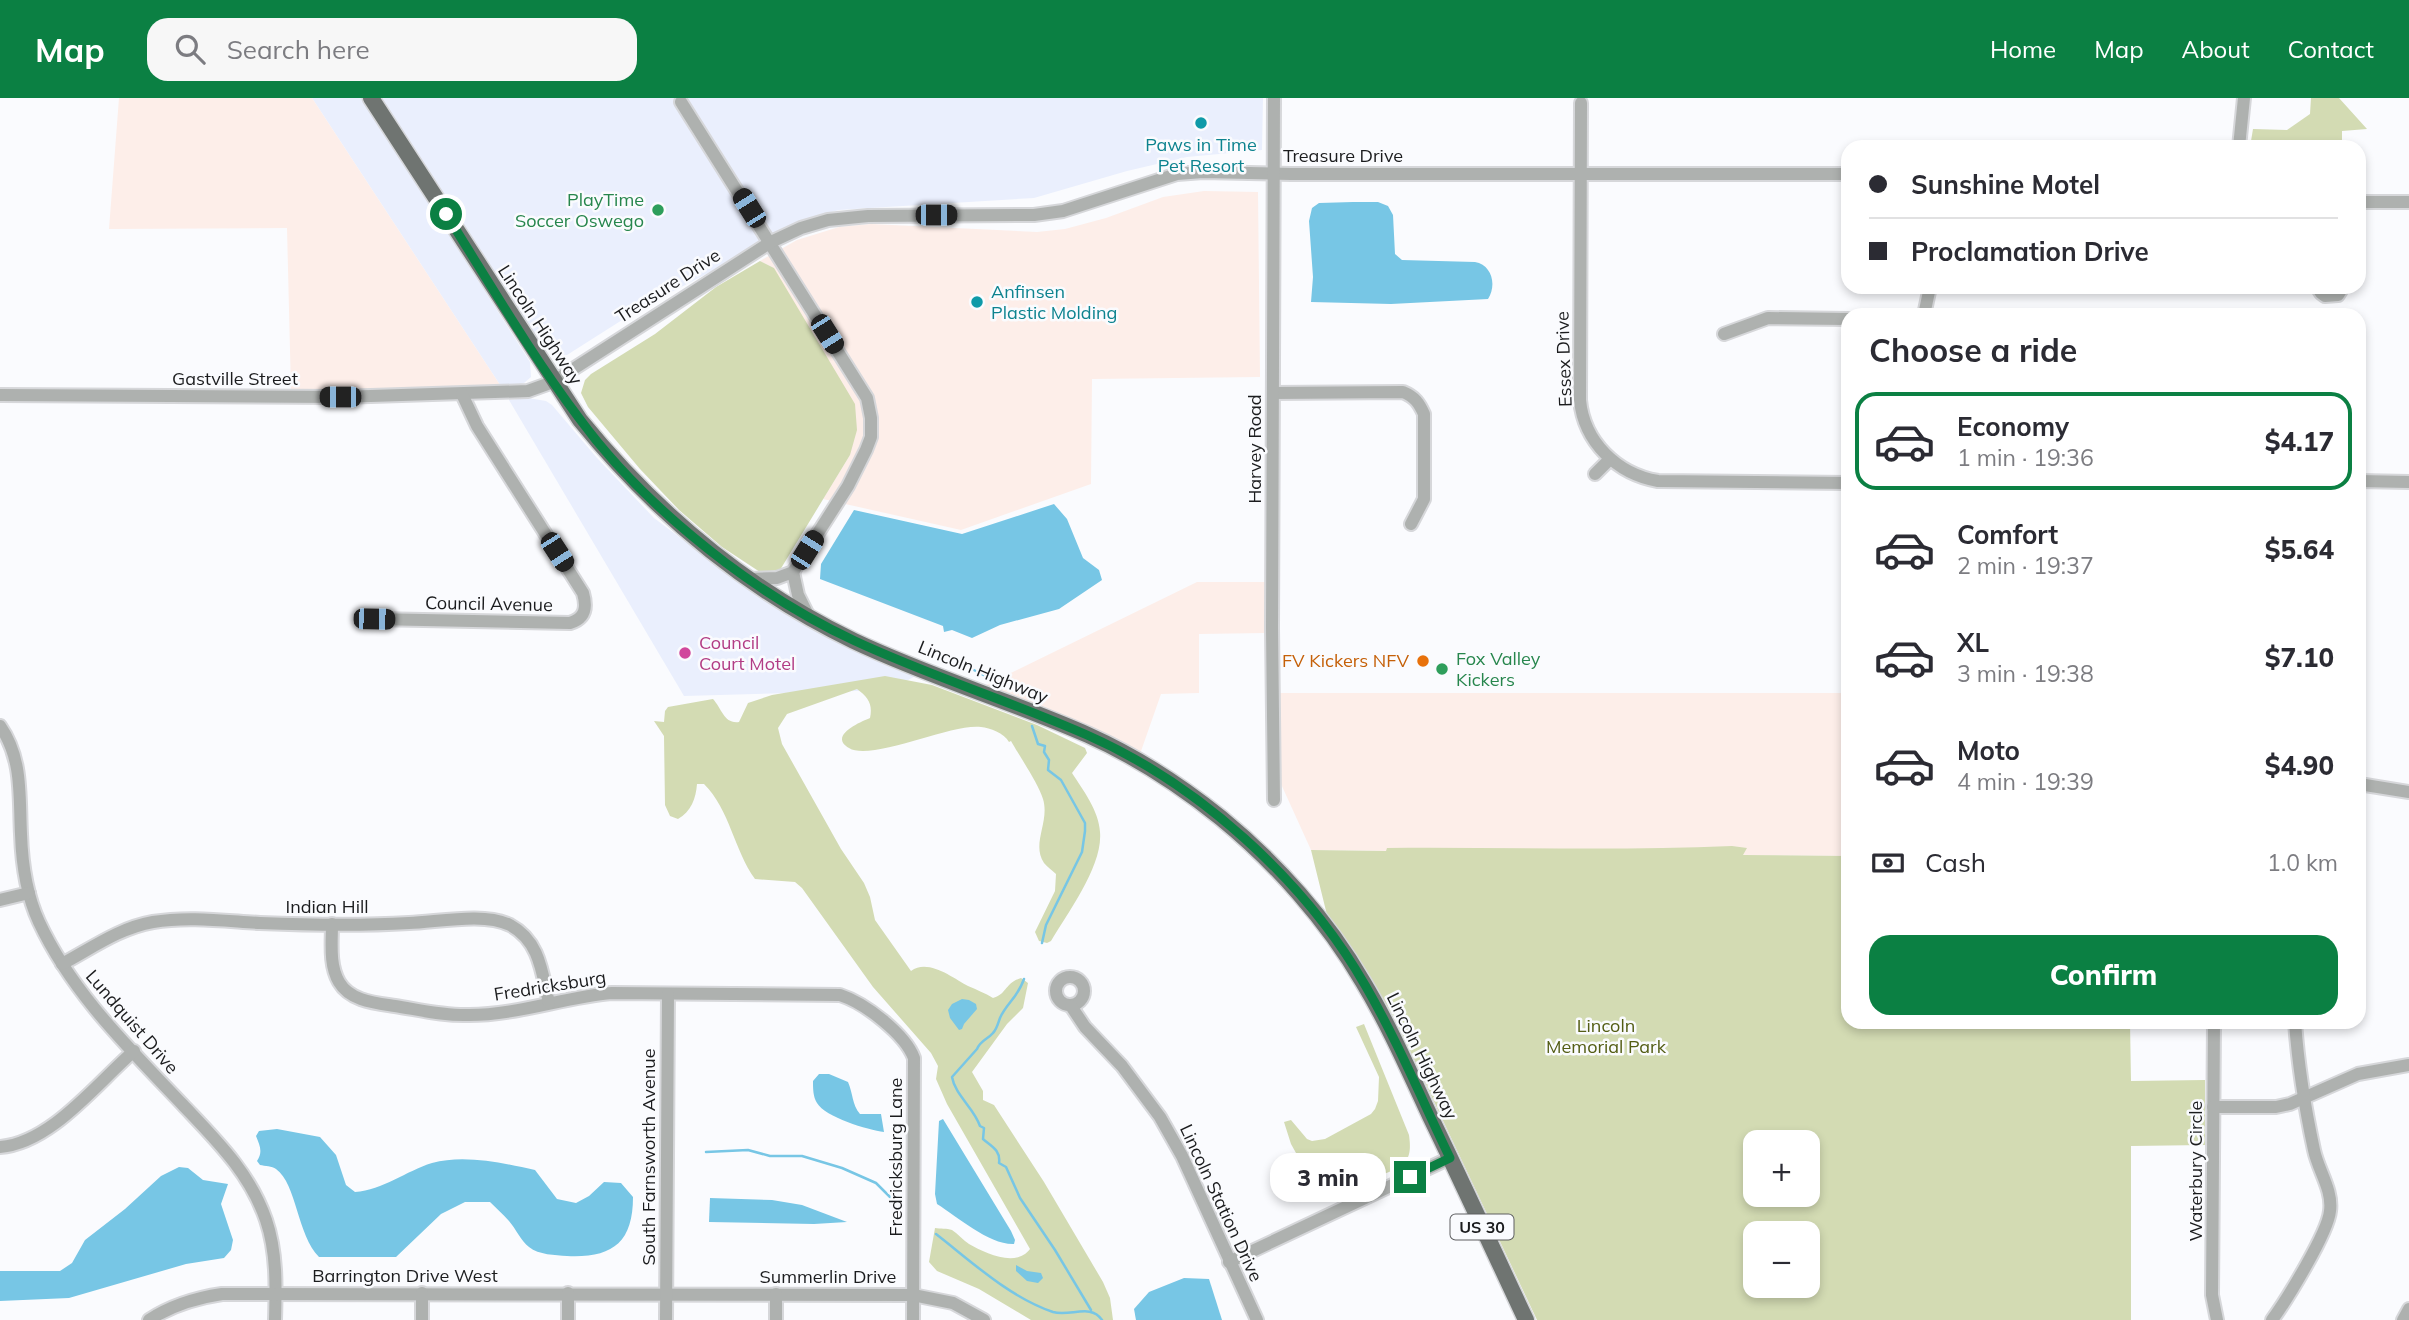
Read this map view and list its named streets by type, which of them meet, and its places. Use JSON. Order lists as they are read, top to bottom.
{
  "streets": {
    "main road": ["Lincoln Highway", "US 30"],
    "street": [
      "Treasure Drive",
      "Essex Drive",
      "Gastville Street",
      "Harvey Road",
      "Council Avenue",
      "Indian Hill",
      "Fredricksburg",
      "Lundquist Drive",
      "South Farnsworth Avenue",
      "Fredricksburg Lane",
      "Waterbury Circle",
      "Lincoln Station Drive",
      "Barrington Drive West",
      "Summerlin Drive"
    ]
  },
  "crossings": [
    ["Treasure Drive", "Lincoln Highway"],
    ["Treasure Drive", "Essex Drive"],
    ["Treasure Drive", "Gastville Street"],
    ["Treasure Drive", "Harvey Road"],
    ["Lincoln Highway", "Gastville Street"],
    ["Gastville Street", "Council Avenue"],
    ["Indian Hill", "Fredricksburg"],
    ["Indian Hill", "Lundquist Drive"],
    ["Fredricksburg", "South Farnsworth Avenue"],
    ["Fredricksburg", "Fredricksburg Lane"],
    ["Lundquist Drive", "Barrington Drive West"],
    ["South Farnsworth Avenue", "Barrington Drive West"],
    ["South Farnsworth Avenue", "Summerlin Drive"],
    ["Fredricksburg Lane", "Summerlin Drive"],
    ["Barrington Drive West", "Summerlin Drive"]
  ],
  "parks": ["Lincoln Memorial Park"],
  "places": [
    "Paws in Time Pet Resort",
    "PlayTime Soccer Oswego",
    "Anfinsen Plastic Molding",
    "Council Court Motel",
    "FV Kickers NFV",
    "Fox Valley Kickers"
  ],
  "page": {
    "header": "Map",
    "search": "Search here",
    "nav": [
      "Home",
      "Map",
      "About",
      "Contact"
    ],
    "banner": ["Sunshine Motel", "Proclamation Drive"],
    "heading": "Choose a ride",
    "list": [
      {
        "name": "Economy",
        "note": "1 min · 19:36",
        "value": "$4.17"
      },
      {
        "name": "Comfort",
        "note": "2 min · 19:37",
        "value": "$5.64"
      },
      {
        "name": "XL",
        "note": "3 min · 19:38",
        "value": "$7.10"
      },
      {
        "name": "Moto",
        "note": "4 min · 19:39",
        "value": "$4.90"
      }
    ],
    "pay": ["Cash", "1.0 km"],
    "buttons": "Confirm",
    "map_buttons": ["+", "−"],
    "bubble": "3 min"
  }
}
